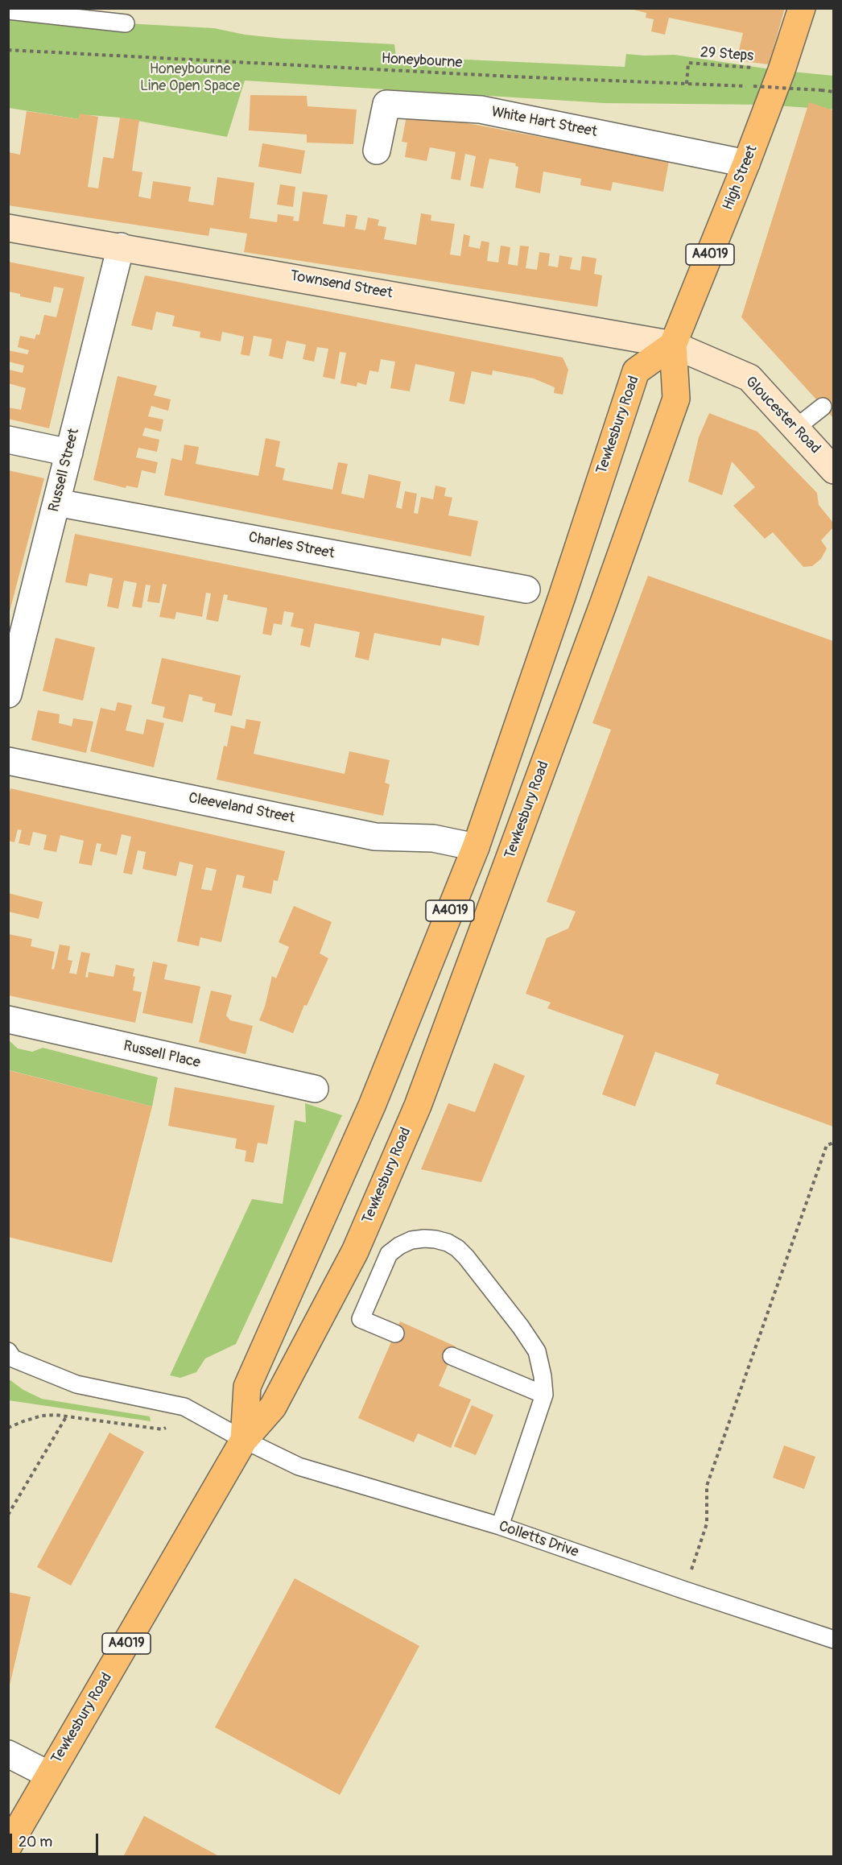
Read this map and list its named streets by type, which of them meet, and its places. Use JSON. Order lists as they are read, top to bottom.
{
  "streets": {
    "highway": ["High Street", "A4019", "Tewkesbury Road"],
    "street": [
      "White Hart Street",
      "Townsend Street",
      "Gloucester Road",
      "Russell Street",
      "Charles Street",
      "Cleeveland Street",
      "Russell Place"
    ],
    "lane": ["Colletts Drive"],
    "path": ["29 Steps", "Honeybourne"]
  },
  "crossings": [
    ["29 Steps", "Honeybourne"],
    ["White Hart Street", "High Street"],
    ["High Street", "Townsend Street"],
    ["High Street", "Gloucester Road"],
    ["High Street", "Tewkesbury Road"],
    ["Townsend Street", "Gloucester Road"],
    ["Townsend Street", "Tewkesbury Road"],
    ["Townsend Street", "Russell Street"],
    ["Gloucester Road", "Tewkesbury Road"],
    ["Tewkesbury Road", "Cleeveland Street"],
    ["Tewkesbury Road", "Colletts Drive"],
    ["Russell Street", "Charles Street"]
  ],
  "parks": ["Honeybourne Line Open Space"],
  "scale_bar": "20 m"
}
